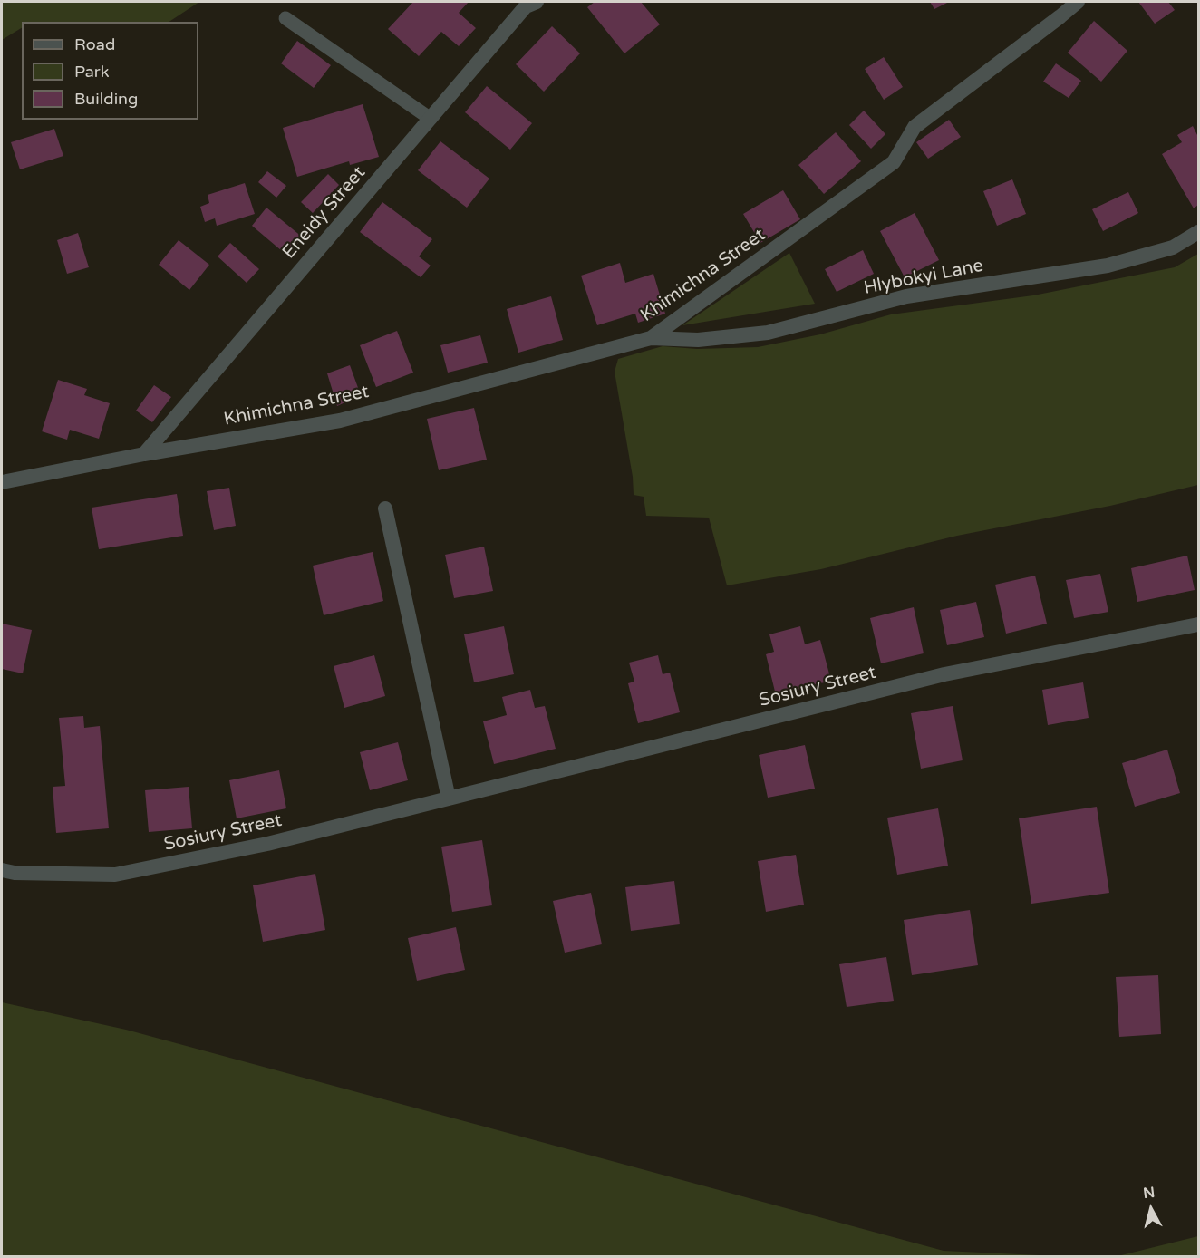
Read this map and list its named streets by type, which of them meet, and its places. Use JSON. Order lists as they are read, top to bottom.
{
  "streets": {
    "street": [
      "Eneidy Street",
      "Khimichna Street",
      "Hlybokyi Lane",
      "Sosiury Street"
    ]
  },
  "crossings": [
    ["Eneidy Street", "Khimichna Street"],
    ["Khimichna Street", "Hlybokyi Lane"]
  ],
  "legend": ["Road", "Park", "Building"],
  "north": "top"
}
